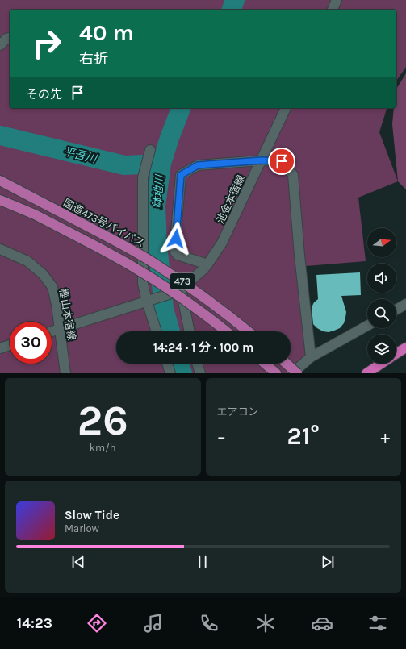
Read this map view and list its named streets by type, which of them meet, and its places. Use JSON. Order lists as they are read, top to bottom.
{
  "streets": {
    "highway": ["国道473号バイパス", "473"],
    "street": ["池金本宿線", "樫山本宿線"]
  },
  "water": ["平吾川", "鉢地川"],
  "north": "right",
  "page": {
    "turn": ["40 m", "右折"],
    "then": "その先",
    "limit": "30",
    "trip": "14:24 · 1 分 · 100 m",
    "tile": [
      ["26", "km/h"],
      "エアコン"
    ],
    "heat": ["−", "21°", "+"],
    "song": ["Slow Tide", "Marlow"],
    "tabs": "14:23"
  }
}
